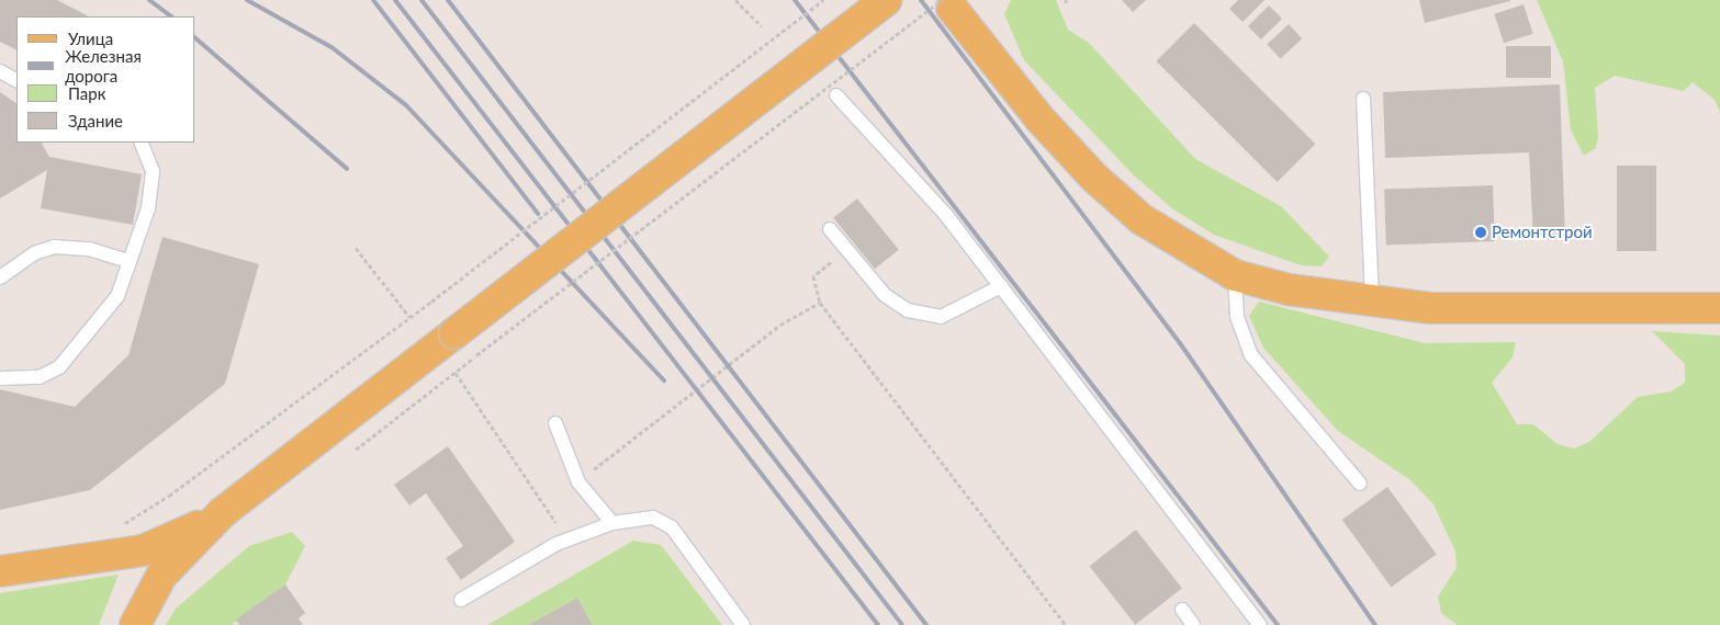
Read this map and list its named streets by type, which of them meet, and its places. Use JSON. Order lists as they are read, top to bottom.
{
  "places": ["Ремонтстрой"],
  "legend": [
    "Улица",
    "Железная дорога",
    "Парк",
    "Здание"
  ]
}
